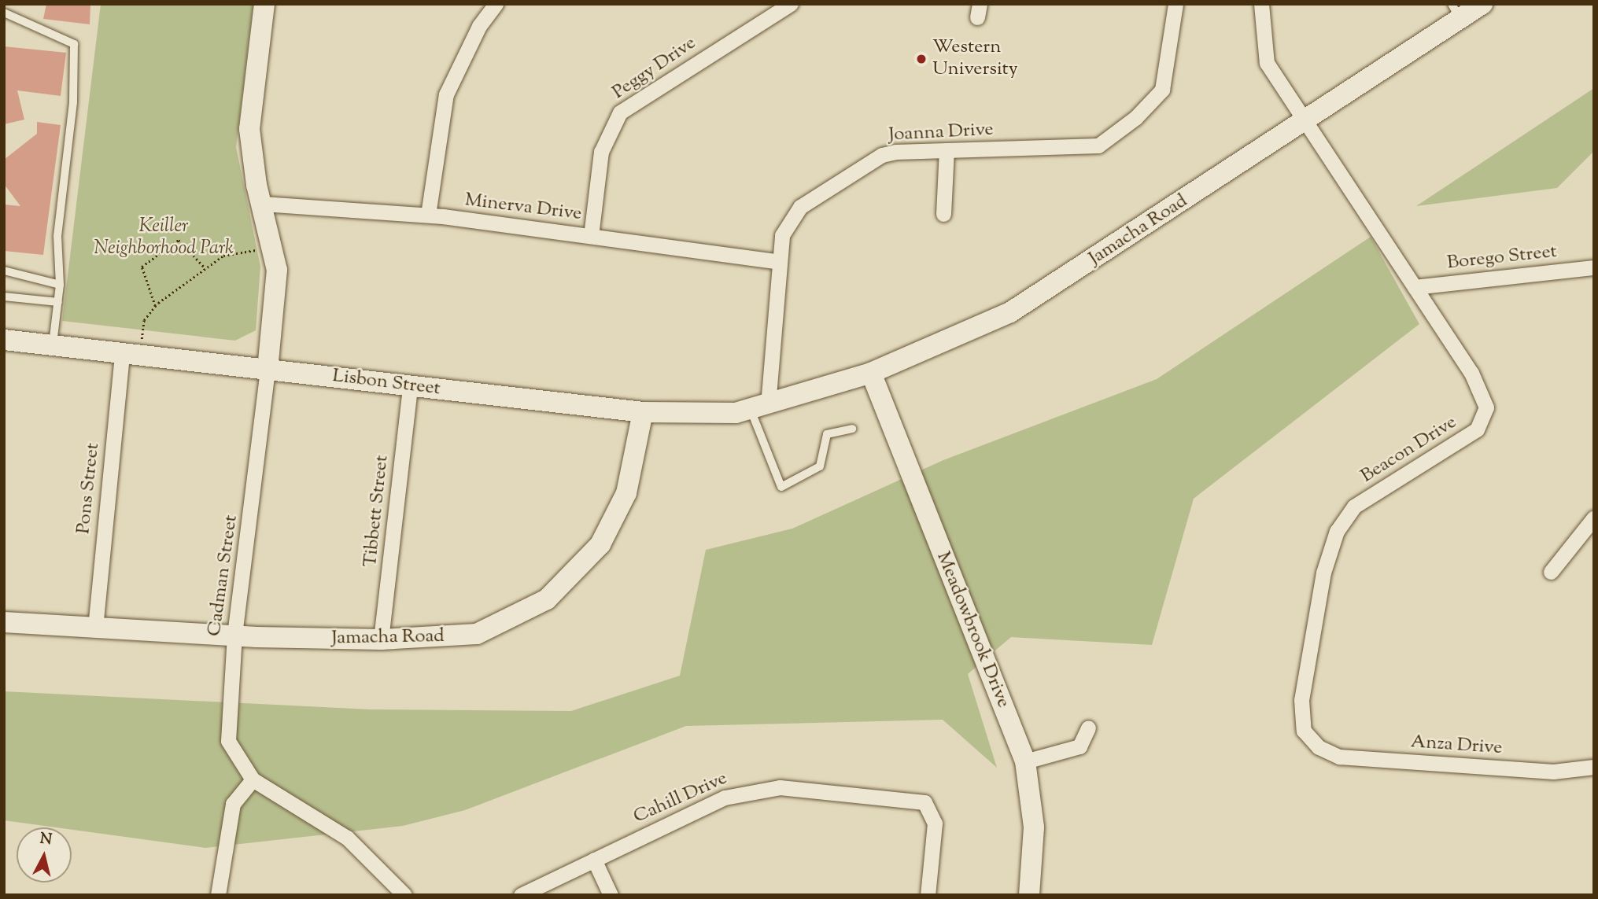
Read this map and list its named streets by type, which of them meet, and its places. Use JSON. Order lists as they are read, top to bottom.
{
  "streets": {
    "main road": ["Jamacha Road", "Lisbon Street", "Meadowbrook Drive"],
    "street": [
      "Peggy Drive",
      "Joanna Drive",
      "Minerva Drive",
      "Borego Street",
      "Beacon Drive",
      "Pons Street",
      "Tibbett Street",
      "Cadman Street",
      "Anza Drive",
      "Cahill Drive"
    ]
  },
  "crossings": [
    ["Peggy Drive", "Minerva Drive"],
    ["Joanna Drive", "Minerva Drive"],
    ["Joanna Drive", "Jamacha Road"],
    ["Joanna Drive", "Lisbon Street"],
    ["Jamacha Road", "Lisbon Street"],
    ["Jamacha Road", "Beacon Drive"],
    ["Jamacha Road", "Pons Street"],
    ["Jamacha Road", "Tibbett Street"],
    ["Jamacha Road", "Cadman Street"],
    ["Jamacha Road", "Meadowbrook Drive"],
    ["Borego Street", "Beacon Drive"],
    ["Lisbon Street", "Pons Street"],
    ["Lisbon Street", "Tibbett Street"],
    ["Lisbon Street", "Cadman Street"],
    ["Beacon Drive", "Anza Drive"]
  ],
  "parks": ["Keiller Neighborhood Park"],
  "places": ["Western University"],
  "north": "top"
}
